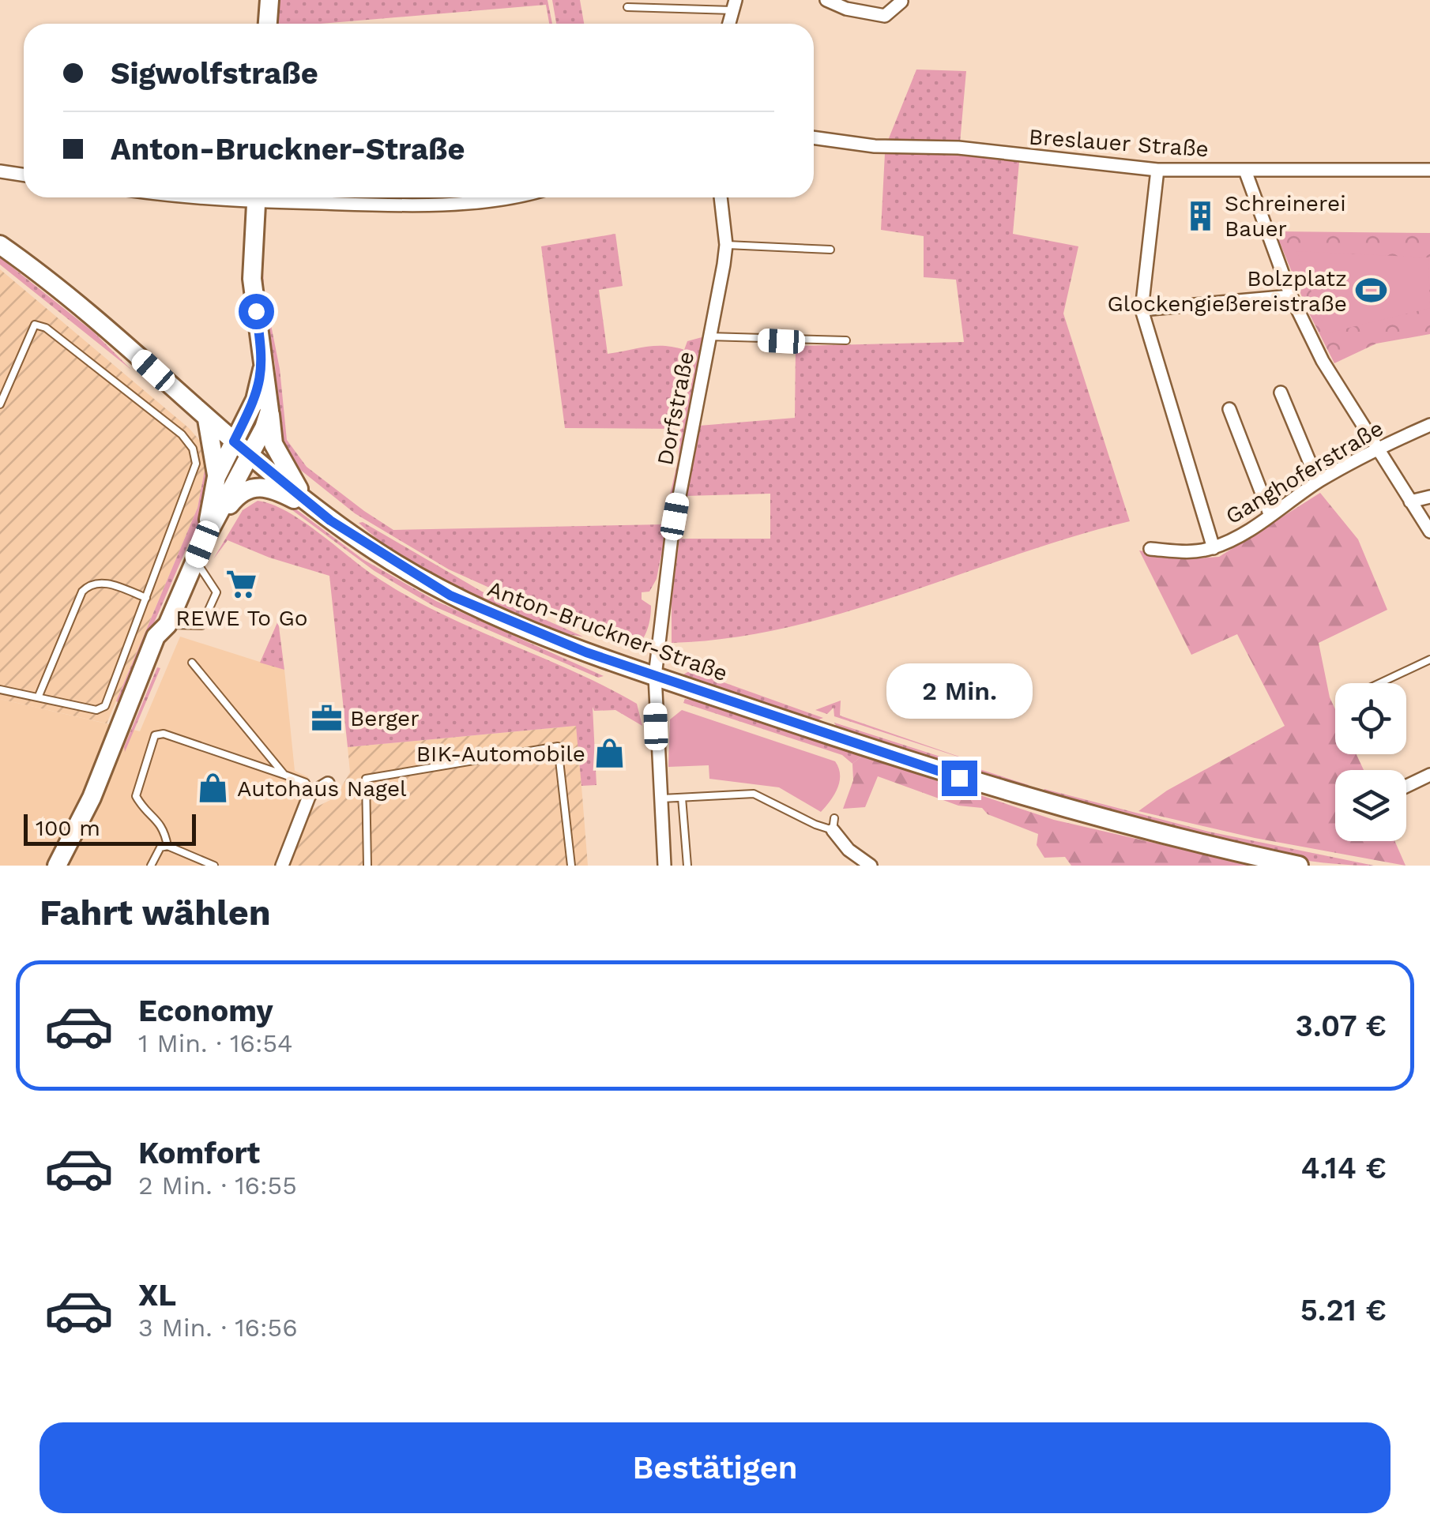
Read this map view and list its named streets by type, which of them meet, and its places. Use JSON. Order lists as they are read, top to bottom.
{
  "streets": {
    "main road": ["Anton-Bruckner-Straße"],
    "street": ["Breslauer Straße", "Dorfstraße", "Ganghoferstraße"]
  },
  "crossings": [
    ["Dorfstraße", "Anton-Bruckner-Straße"]
  ],
  "places": {
    "building": ["Schreinerei Bauer"],
    "sports": ["Bolzplatz Glockengießereistraße"],
    "supermarket": ["REWE To Go"],
    "office": ["Berger"],
    "shop": ["BIK-Automobile", "Autohaus Nagel"]
  },
  "scale_bar": "100 m",
  "page": {
    "banner": ["Sigwolfstraße", "Anton-Bruckner-Straße"],
    "bubble": "2 Min.",
    "scale": "100 m",
    "heading": "Fahrt wählen",
    "list": [
      {
        "name": "Economy",
        "note": "1 Min. · 16:54",
        "value": "3.07 €"
      },
      {
        "name": "Komfort",
        "note": "2 Min. · 16:55",
        "value": "4.14 €"
      },
      {
        "name": "XL",
        "note": "3 Min. · 16:56",
        "value": "5.21 €"
      }
    ],
    "buttons": "Bestätigen"
  }
}
